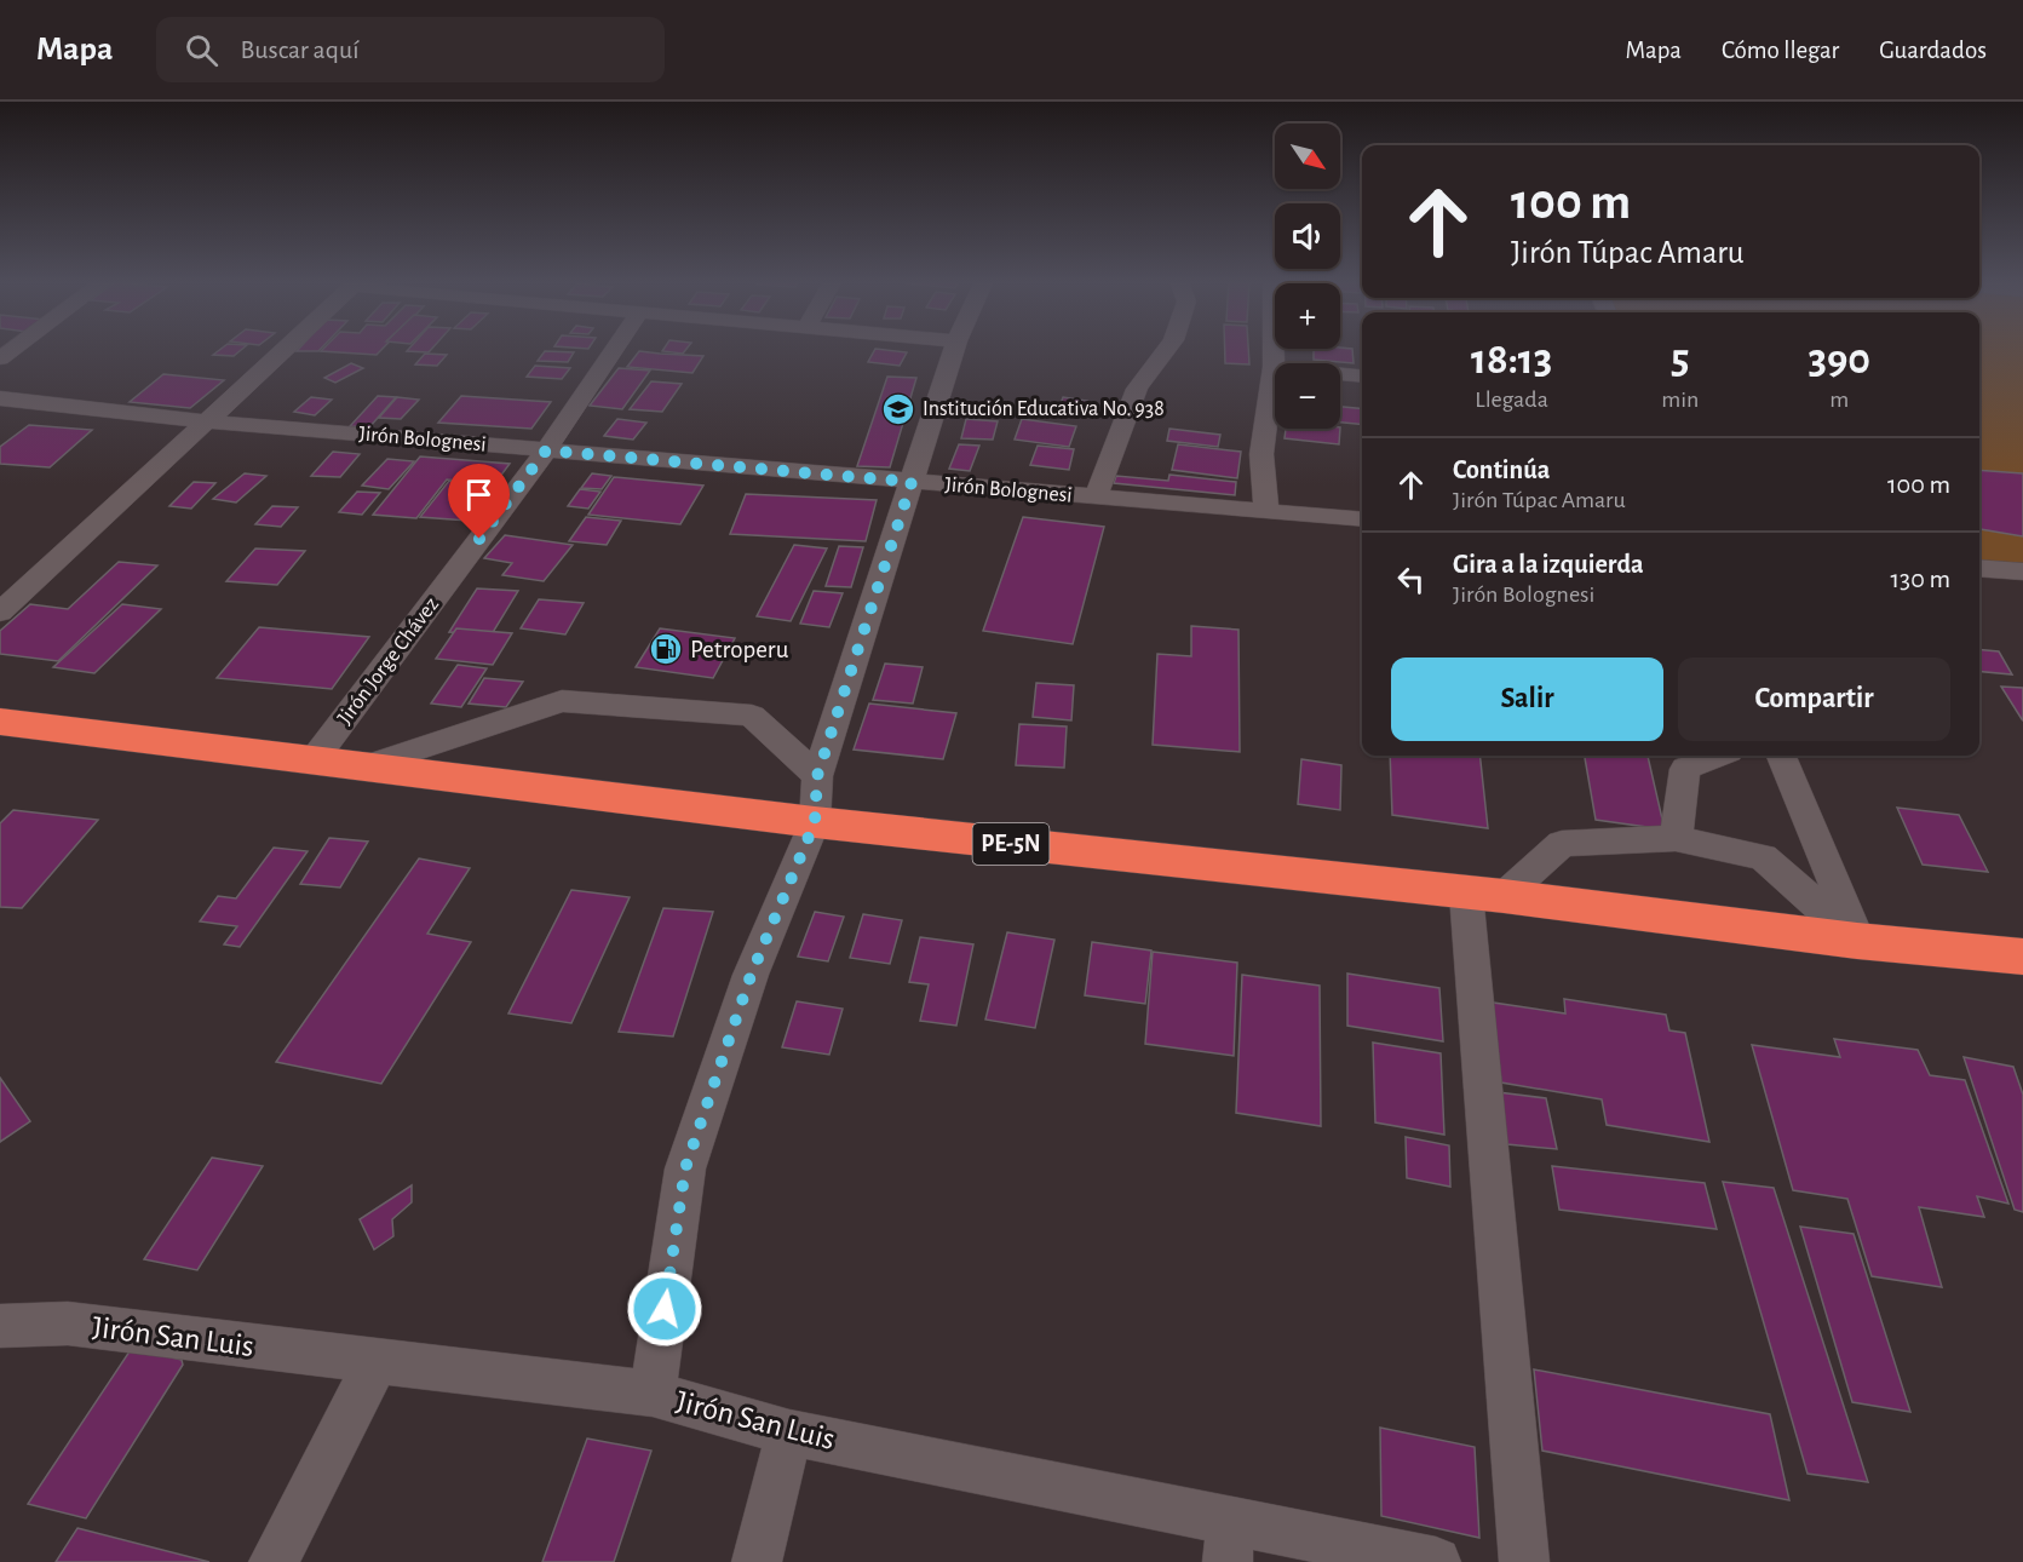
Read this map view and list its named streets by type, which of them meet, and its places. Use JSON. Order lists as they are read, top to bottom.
{
  "streets": {
    "highway": ["PE-5N"],
    "street": ["Jirón Bolognesi", "Jirón Jorge Chávez", "Jirón San Luis"]
  },
  "crossings": [
    ["Jirón Bolognesi", "Jirón Jorge Chávez"],
    ["Jirón Jorge Chávez", "PE-5N"]
  ],
  "places": {
    "school or university": ["Institución Educativa No. 938"],
    "fuel station": ["Petroperu"]
  },
  "north": "bottom right",
  "page": {
    "header": "Mapa",
    "search": "Buscar aquí",
    "nav": ["Mapa", "Cómo llegar", "Guardados"],
    "map_buttons": ["+", "−"],
    "turn": ["100 m", "Jirón Túpac Amaru"],
    "eta": [
      "18:13",
      "Llegada",
      "5",
      "min",
      "390",
      "m"
    ],
    "list": [
      {
        "name": "Continúa",
        "note": "Jirón Túpac Amaru",
        "value": "100 m"
      },
      {
        "name": "Gira a la izquierda",
        "note": "Jirón Bolognesi",
        "value": "130 m"
      }
    ],
    "buttons": ["Salir", "Compartir"]
  }
}
